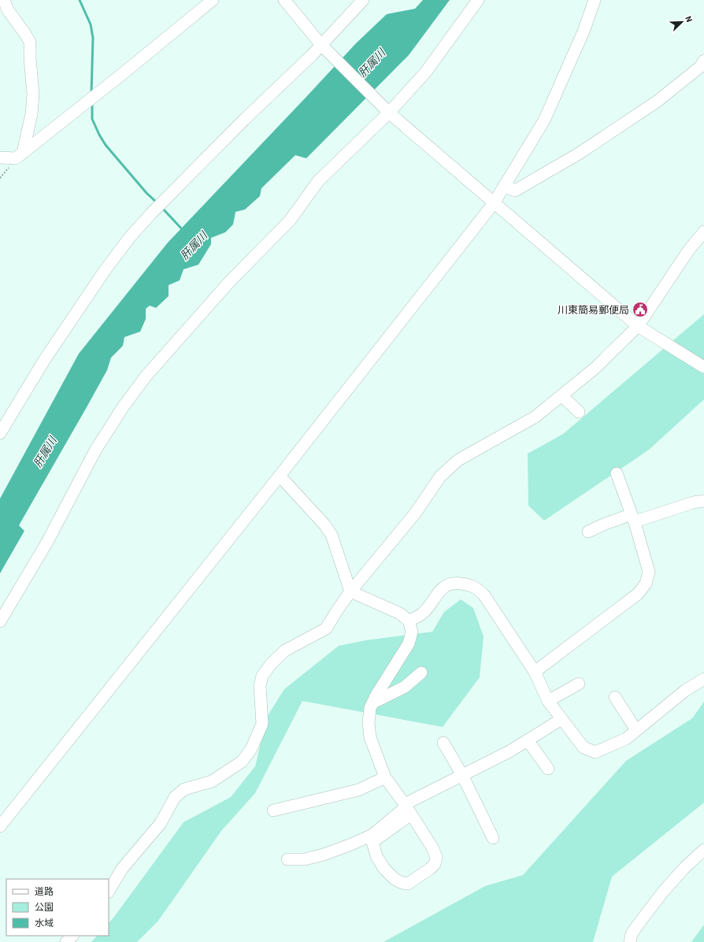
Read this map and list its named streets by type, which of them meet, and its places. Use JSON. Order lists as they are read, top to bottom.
{
  "water": ["肝属川"],
  "places": {
    "public building": ["川東簡易郵便局"]
  },
  "legend": ["道路", "公園", "水域"],
  "north": "top right"
}
